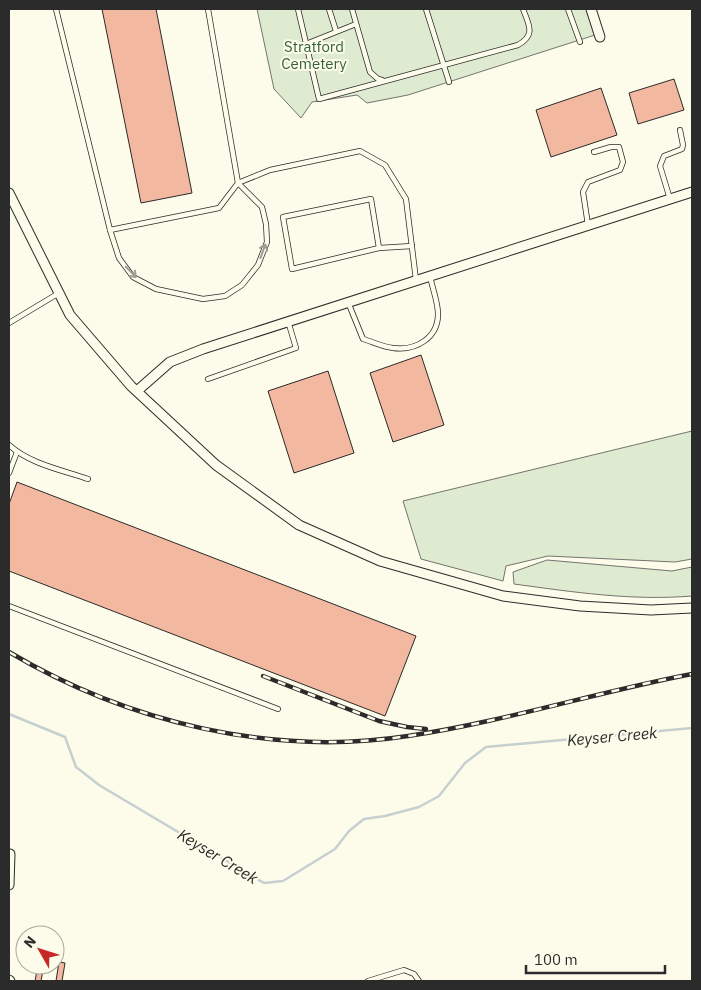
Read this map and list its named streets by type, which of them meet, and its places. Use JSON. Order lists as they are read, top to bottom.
{
  "water": ["Keyser Creek"],
  "parks": ["Stratford Cemetery"],
  "scale_bar": "100 m",
  "north": "top left"
}
